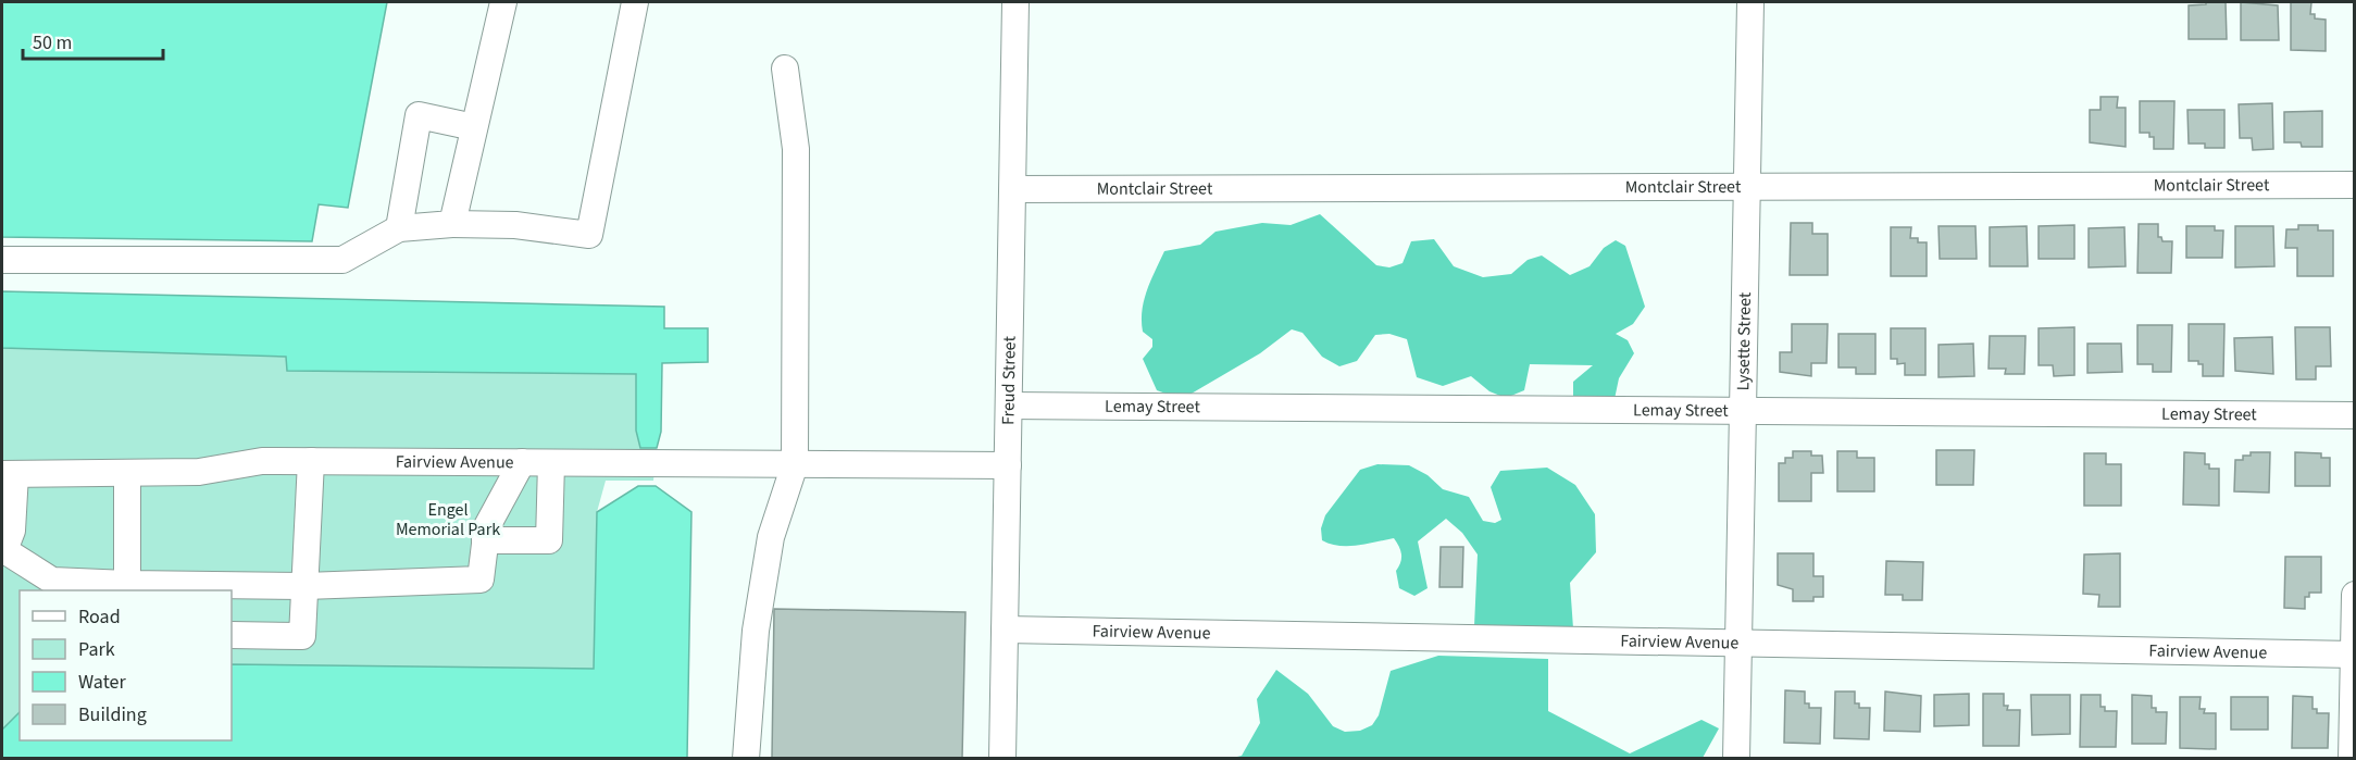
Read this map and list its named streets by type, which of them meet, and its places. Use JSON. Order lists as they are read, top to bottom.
{
  "streets": {
    "street": [
      "Montclair Street",
      "Lysette Street",
      "Freud Street",
      "Lemay Street",
      "Fairview Avenue"
    ]
  },
  "crossings": [
    ["Montclair Street", "Lysette Street"],
    ["Montclair Street", "Freud Street"],
    ["Lysette Street", "Lemay Street"],
    ["Lysette Street", "Fairview Avenue"],
    ["Freud Street", "Lemay Street"],
    ["Freud Street", "Fairview Avenue"]
  ],
  "parks": ["Engel Memorial Park"],
  "legend": [
    "Road",
    "Park",
    "Water",
    "Building"
  ],
  "scale_bar": "50 m"
}
